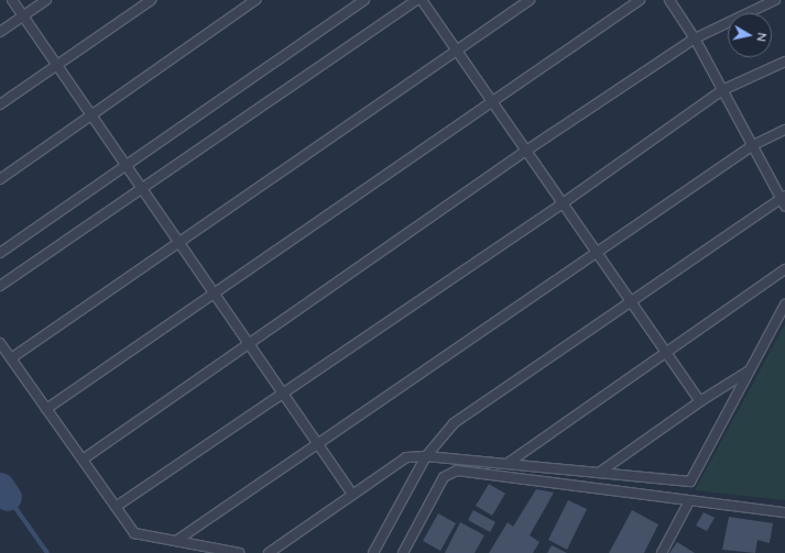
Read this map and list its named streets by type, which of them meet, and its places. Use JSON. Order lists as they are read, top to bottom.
{
  "north": "right"
}
